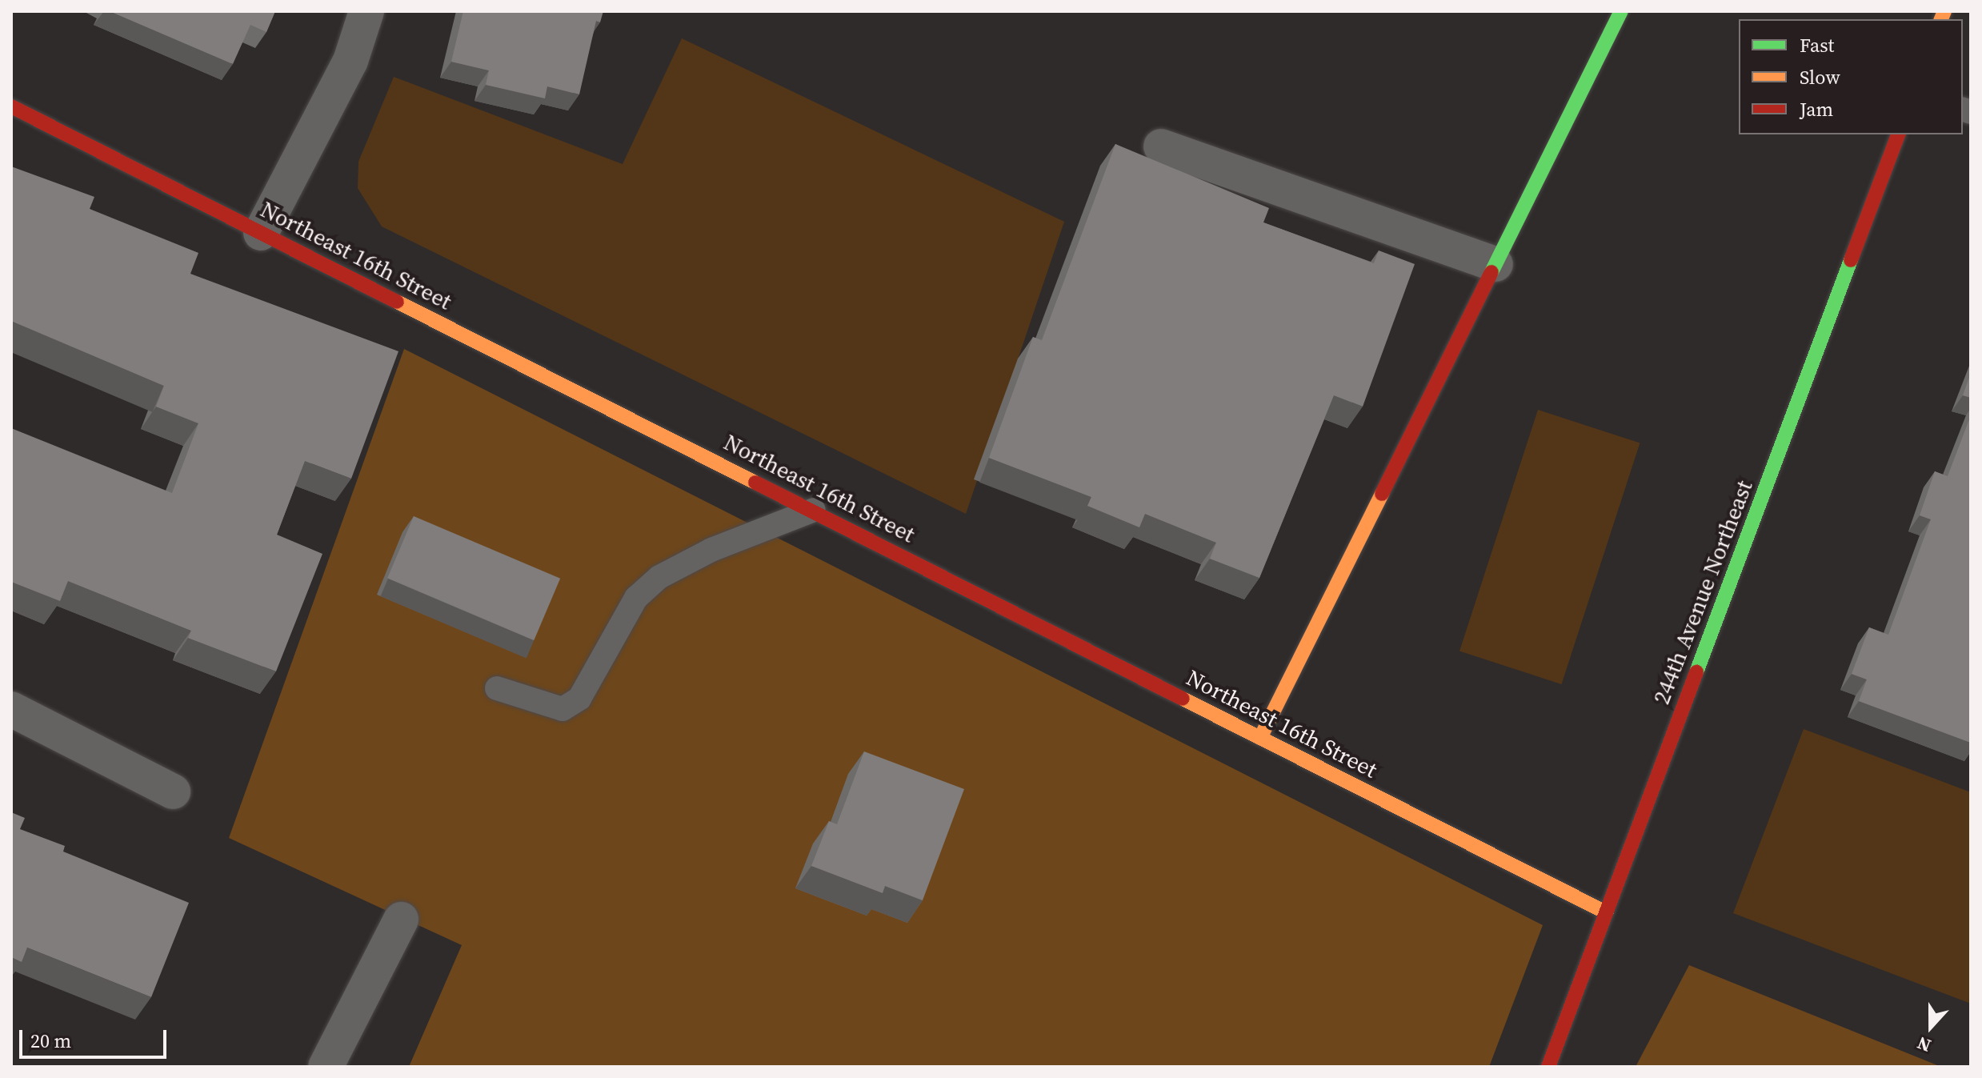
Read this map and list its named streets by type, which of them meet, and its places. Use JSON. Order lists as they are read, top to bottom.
{
  "streets": {
    "street": ["Northeast 16th Street", "244th Avenue Northeast"]
  },
  "crossings": [
    ["Northeast 16th Street", "244th Avenue Northeast"]
  ],
  "legend": ["Fast", "Slow", "Jam"],
  "scale_bar": "20 m",
  "north": "bottom"
}
